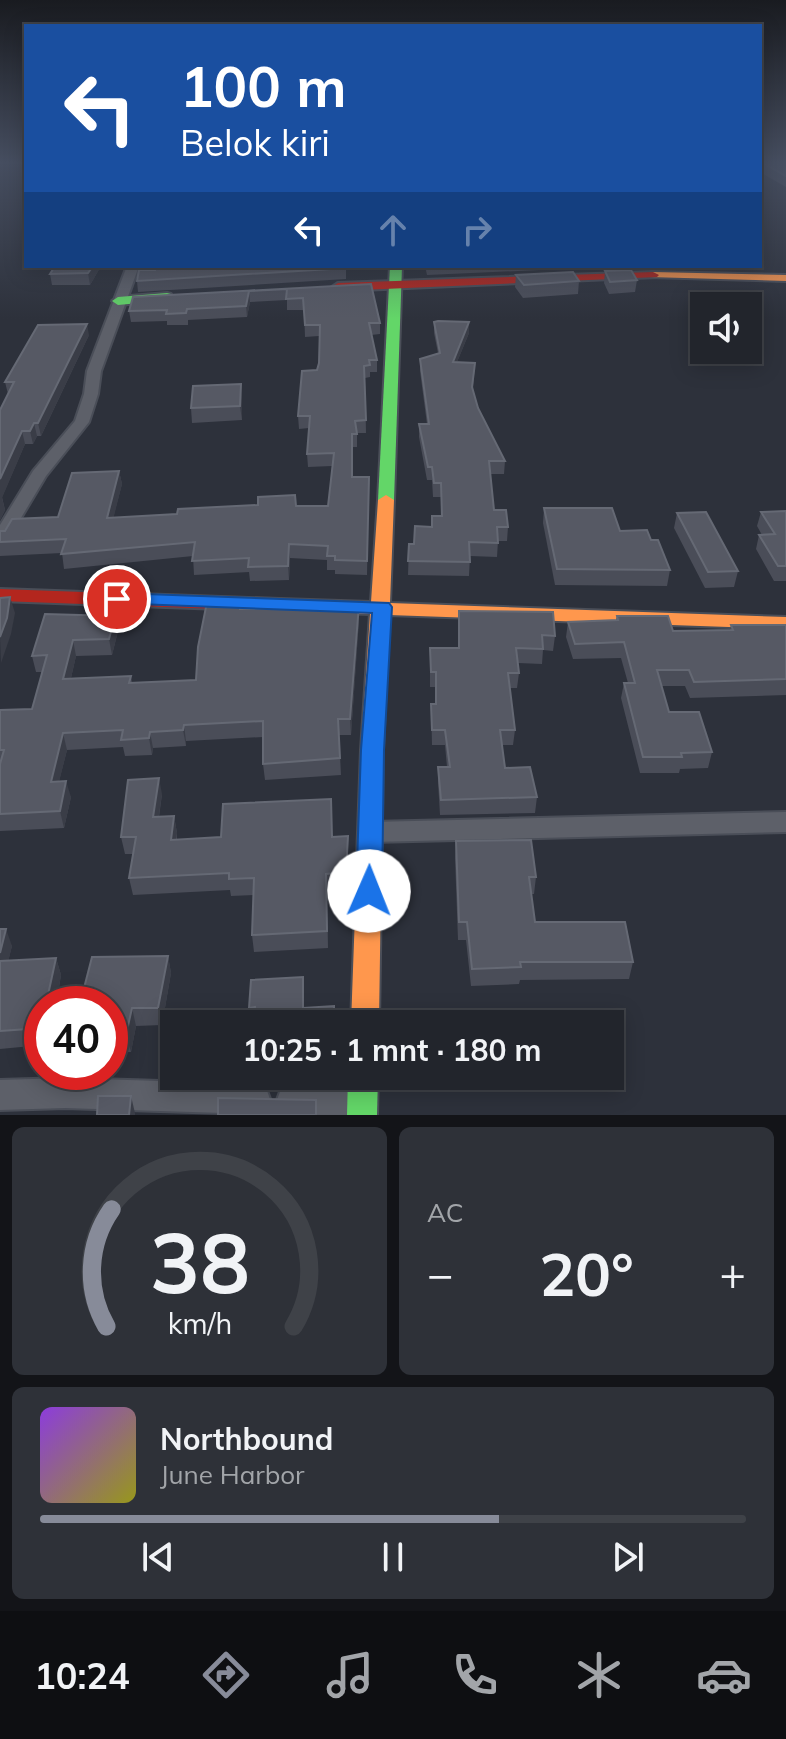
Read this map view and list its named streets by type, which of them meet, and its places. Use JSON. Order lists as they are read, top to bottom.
{
  "page": {
    "turn": ["100 m", "Belok kiri"],
    "limit": "40",
    "trip": "10:25 · 1 mnt · 180 m",
    "tile": "AC",
    "heat": ["−", "20°", "+"],
    "song": ["Northbound", "June Harbor"],
    "tabs": "10:24",
    "gauge": ["38", "km/h"]
  }
}
